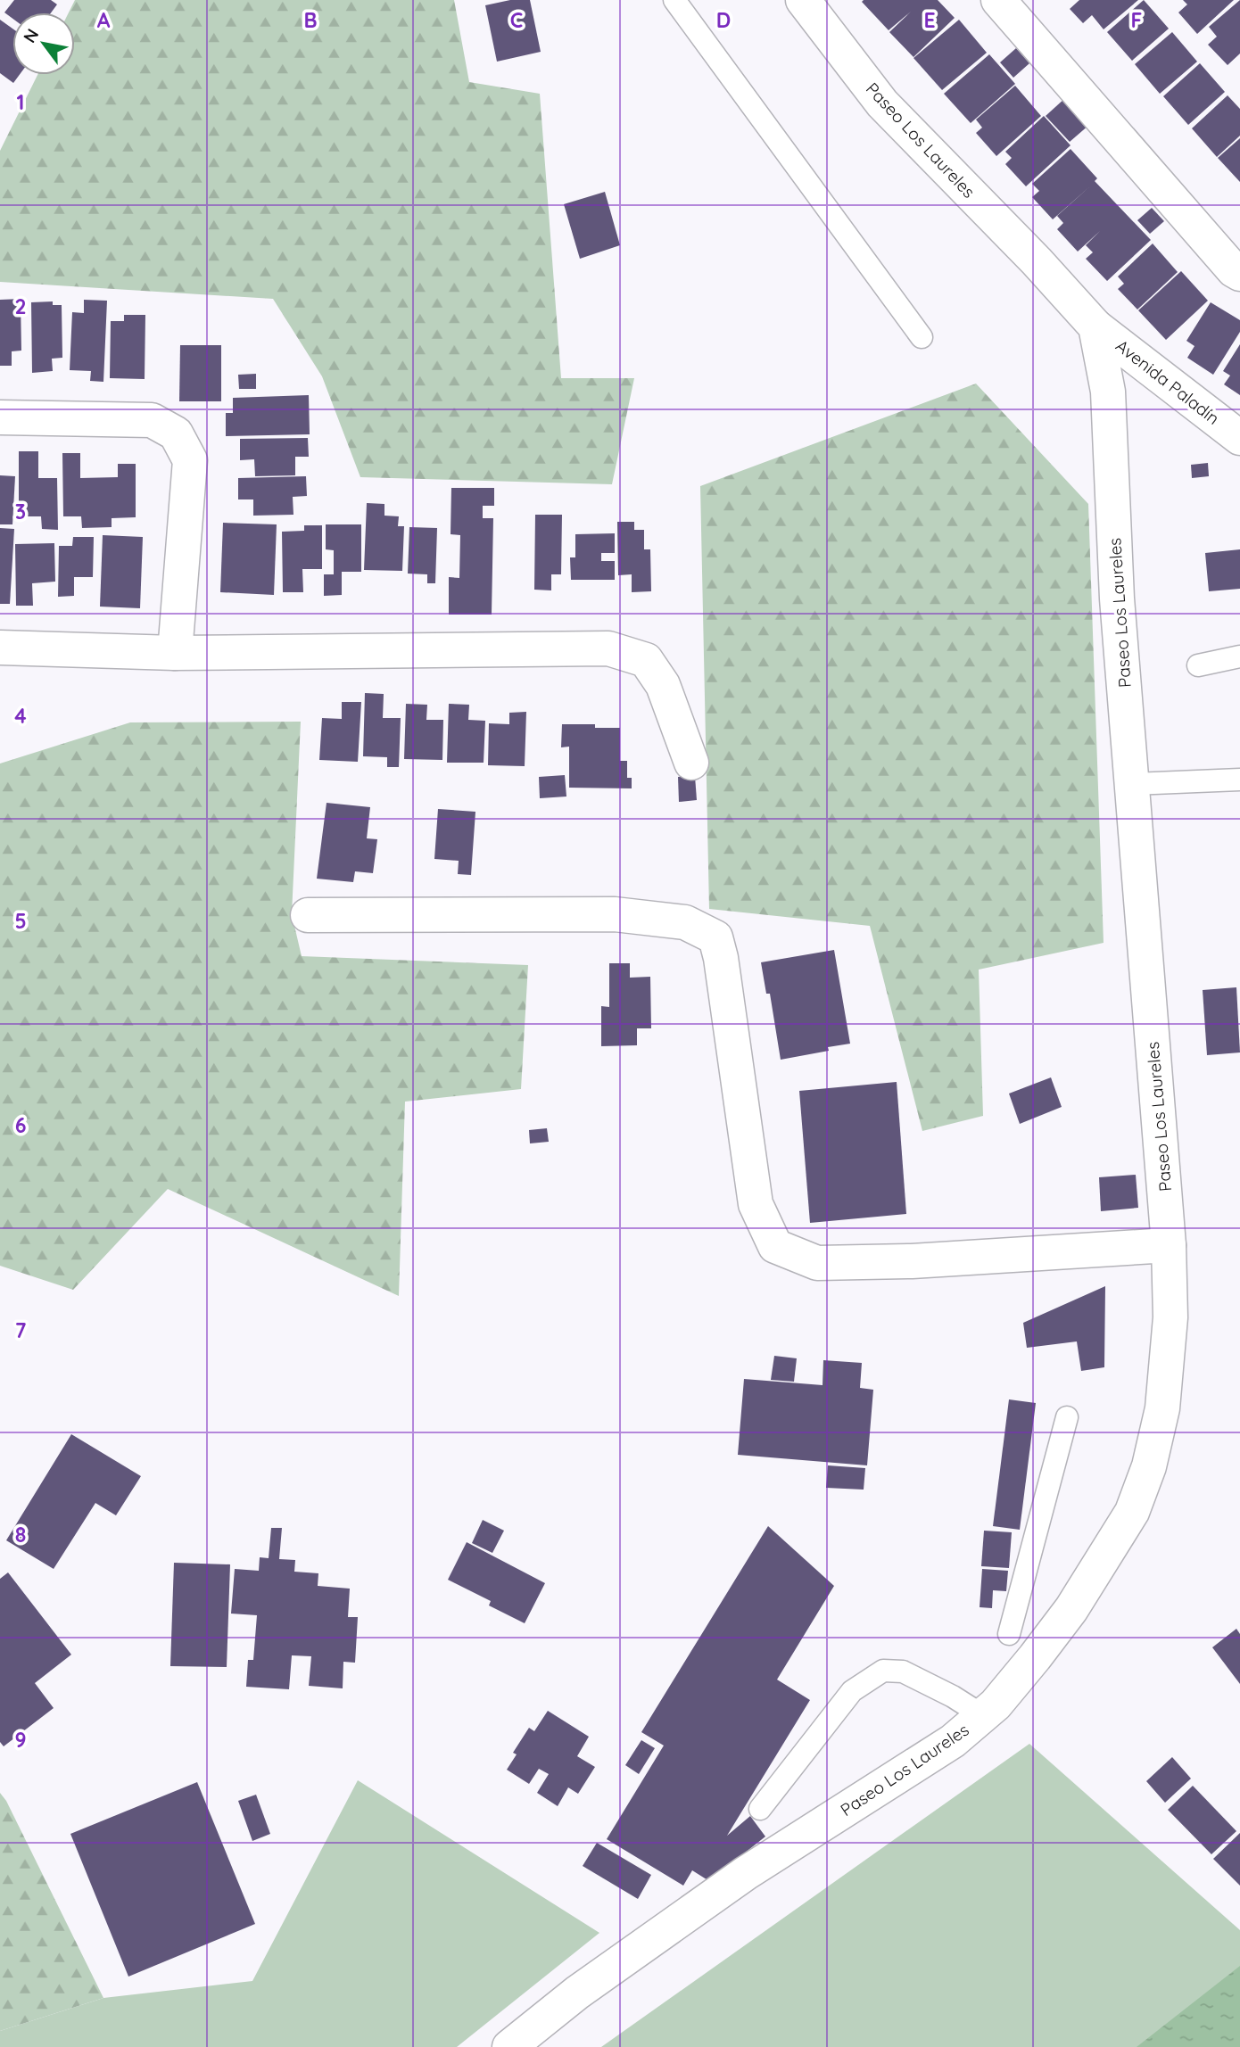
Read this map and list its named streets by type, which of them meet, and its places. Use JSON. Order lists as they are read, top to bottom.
{
  "streets": {
    "street": ["Paseo Los Laureles", "Avenida Paladín"]
  },
  "crossings": [
    ["Paseo Los Laureles", "Avenida Paladín"]
  ],
  "north": "top left",
  "grid": {
    "columns": [
      "A",
      "B",
      "C",
      "D",
      "E",
      "F"
    ],
    "rows": [
      "1",
      "2",
      "3",
      "4",
      "5",
      "6",
      "7",
      "8",
      "9"
    ]
  }
}
